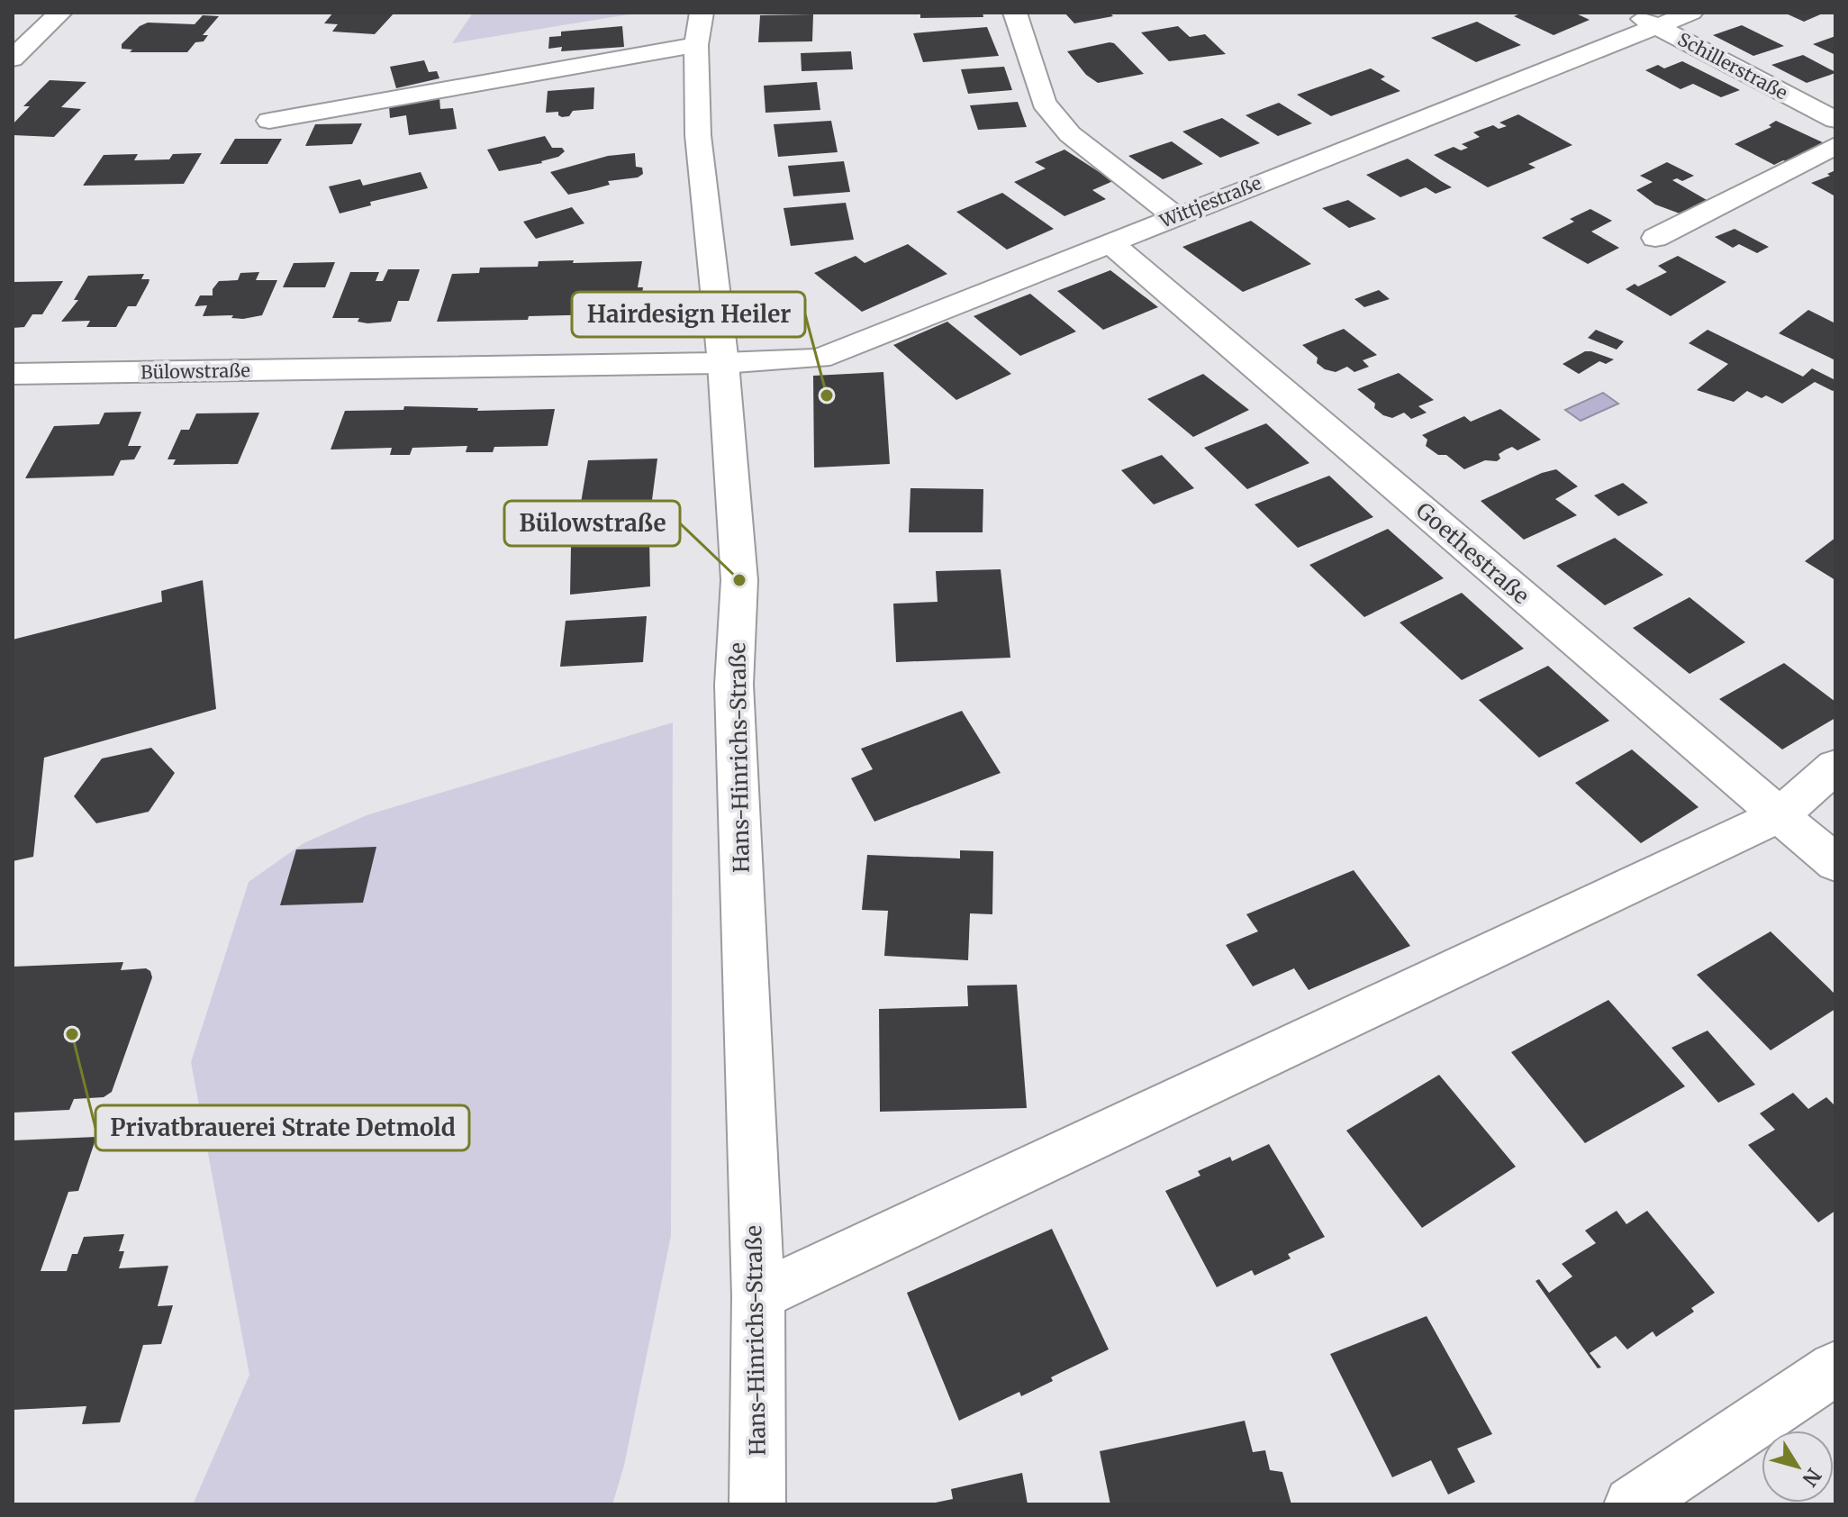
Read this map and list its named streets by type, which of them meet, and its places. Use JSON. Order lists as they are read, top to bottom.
{
  "streets": {
    "street": [
      "Schillerstraße",
      "Wittjestraße",
      "Bülowstraße",
      "Goethestraße",
      "Hans-Hinrichs-Straße"
    ]
  },
  "crossings": [
    ["Schillerstraße", "Wittjestraße"],
    ["Wittjestraße", "Bülowstraße"],
    ["Wittjestraße", "Goethestraße"],
    ["Wittjestraße", "Hans-Hinrichs-Straße"],
    ["Bülowstraße", "Hans-Hinrichs-Straße"]
  ],
  "places": ["Hairdesign Heiler", "Bülowstraße", "Privatbrauerei Strate Detmold"],
  "north": "bottom right"
}
